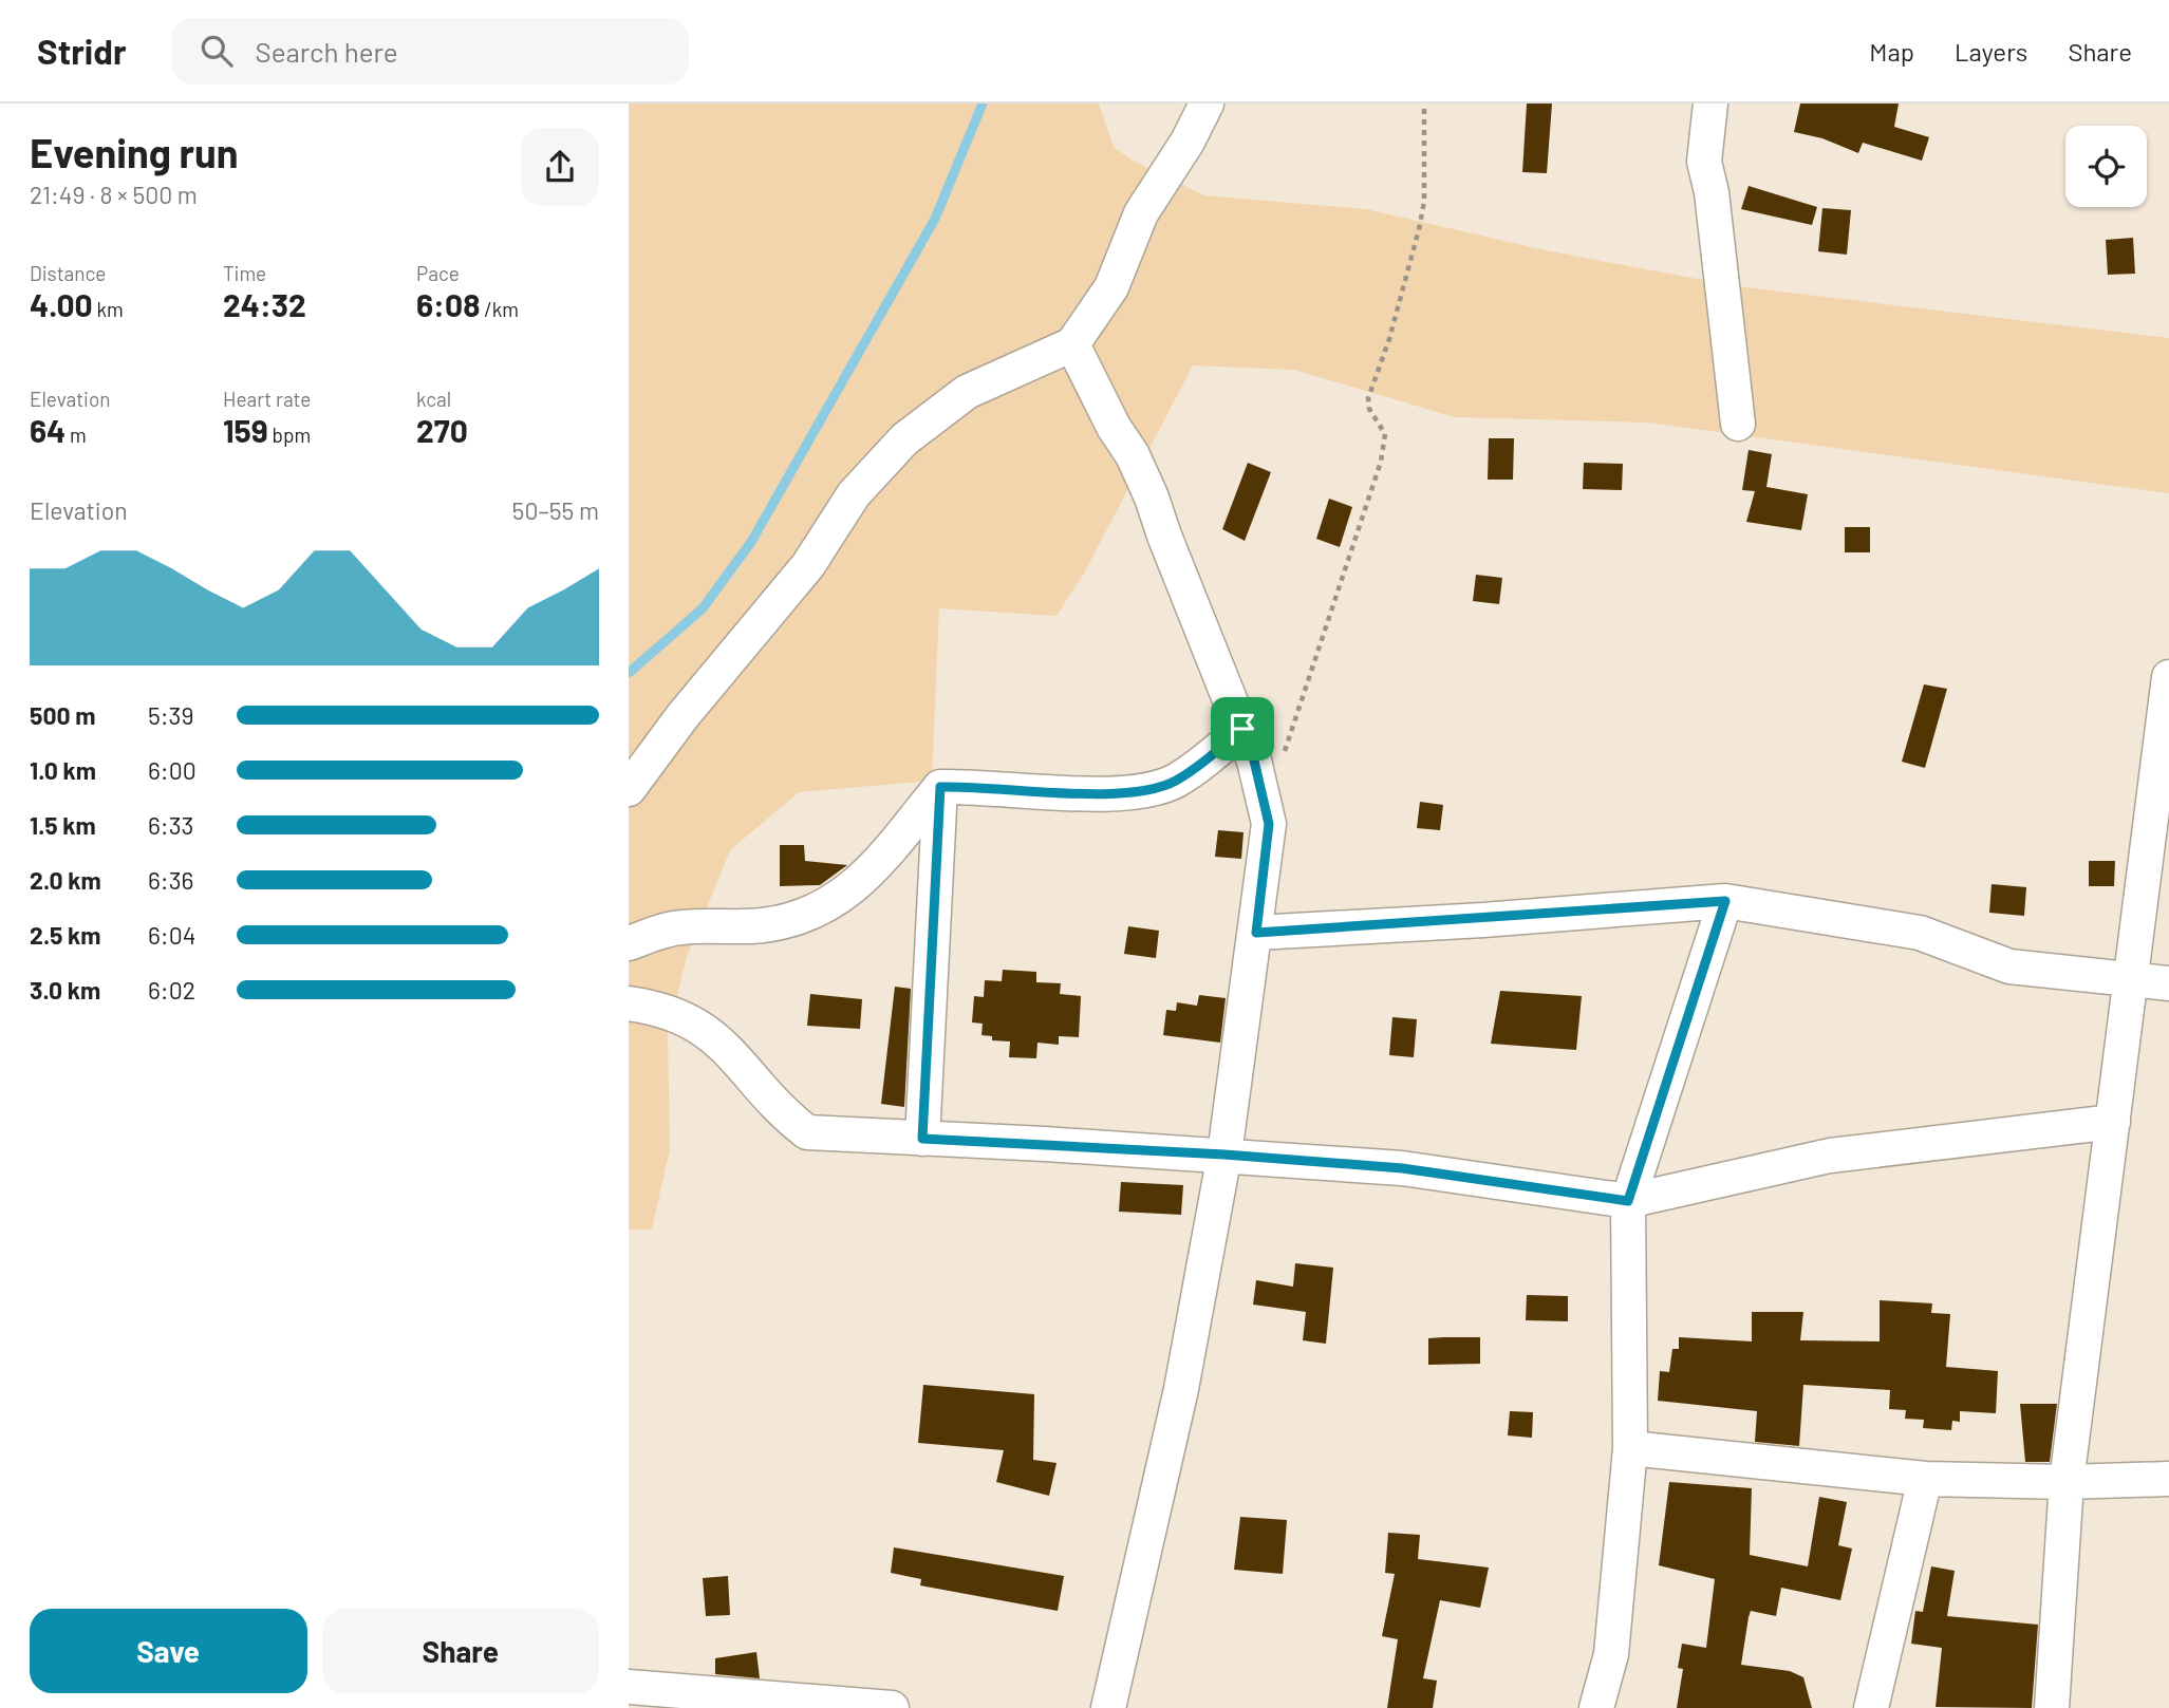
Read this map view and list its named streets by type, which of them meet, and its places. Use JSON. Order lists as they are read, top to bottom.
{
  "page": {
    "header": "Stridr",
    "search": "Search here",
    "nav": ["Map", "Layers", "Share"],
    "heading": ["Evening run", "21:49 · 8 × 500 m"],
    "stats": [
      ["Distance", "4.00 km"],
      ["Time", "24:32"],
      ["Pace", "6:08 /km"],
      ["Elevation", "64 m"],
      ["Heart rate", "159 bpm"],
      ["kcal", "270"]
    ],
    "chart": ["Elevation", "50–55 m"],
    "list": [
      {
        "name": "500 m",
        "note": "5:39"
      },
      {
        "name": "1.0 km",
        "note": "6:00"
      },
      {
        "name": "1.5 km",
        "note": "6:33"
      },
      {
        "name": "2.0 km",
        "note": "6:36"
      },
      {
        "name": "2.5 km",
        "note": "6:04"
      },
      {
        "name": "3.0 km",
        "note": "6:02"
      }
    ],
    "buttons": ["Save", "Share"]
  }
}
